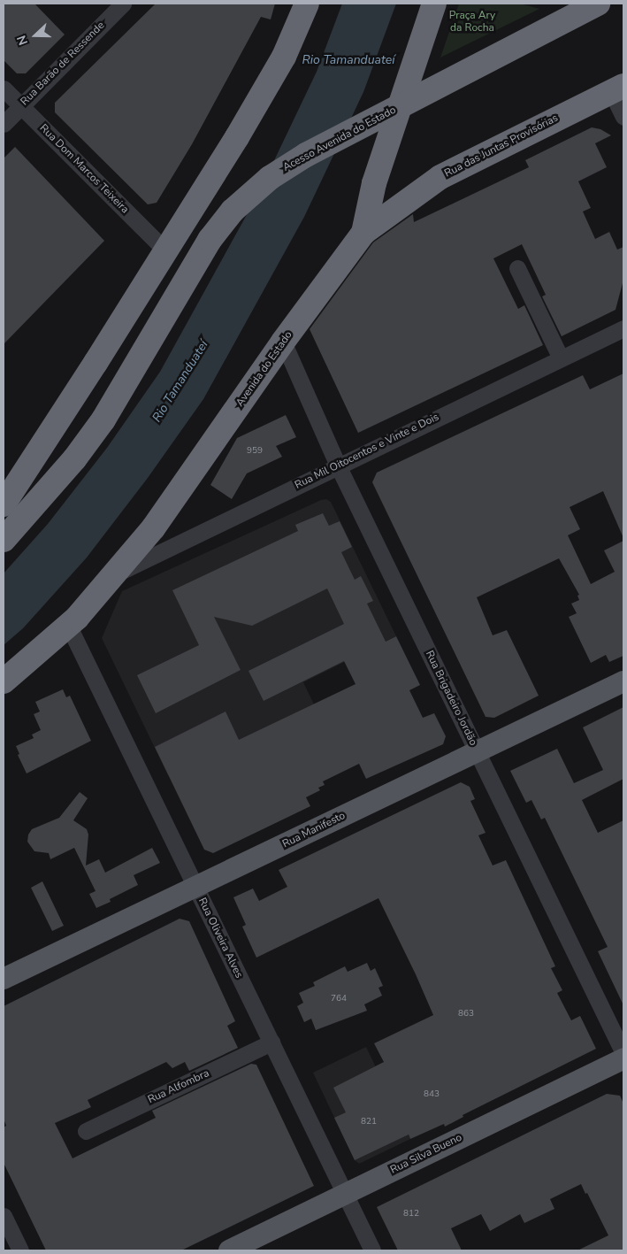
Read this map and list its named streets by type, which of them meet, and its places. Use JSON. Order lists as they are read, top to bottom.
{
  "streets": {
    "highway": ["Acesso Avenida do Estado", "Rua das Juntas Provisórias", "Avenida do Estado"],
    "main road": ["Rua Manifesto", "Rua Silva Bueno"],
    "street": [
      "Rua Barão de Ressende",
      "Rua Dom Marcos Teixeira",
      "Rua Mil Oitocentos e Vinte e Dois",
      "Rua Brigadeiro Jordão",
      "Rua Oliveira Alves",
      "Rua Alfombra"
    ]
  },
  "crossings": [
    ["Rua Barão de Ressende", "Rua Dom Marcos Teixeira"],
    ["Rua das Juntas Provisórias", "Avenida do Estado"],
    ["Avenida do Estado", "Rua Mil Oitocentos e Vinte e Dois"],
    ["Avenida do Estado", "Rua Brigadeiro Jordão"],
    ["Avenida do Estado", "Rua Oliveira Alves"],
    ["Rua Mil Oitocentos e Vinte e Dois", "Rua Brigadeiro Jordão"],
    ["Rua Brigadeiro Jordão", "Rua Manifesto"],
    ["Rua Manifesto", "Rua Oliveira Alves"],
    ["Rua Oliveira Alves", "Rua Alfombra"],
    ["Rua Oliveira Alves", "Rua Silva Bueno"]
  ],
  "water": ["Rio Tamanduateí"],
  "parks": ["Praça Ary da Rocha"],
  "house_numbers": [
    "959",
    "764",
    "863",
    "843",
    "821",
    "812"
  ],
  "north": "left"
}
